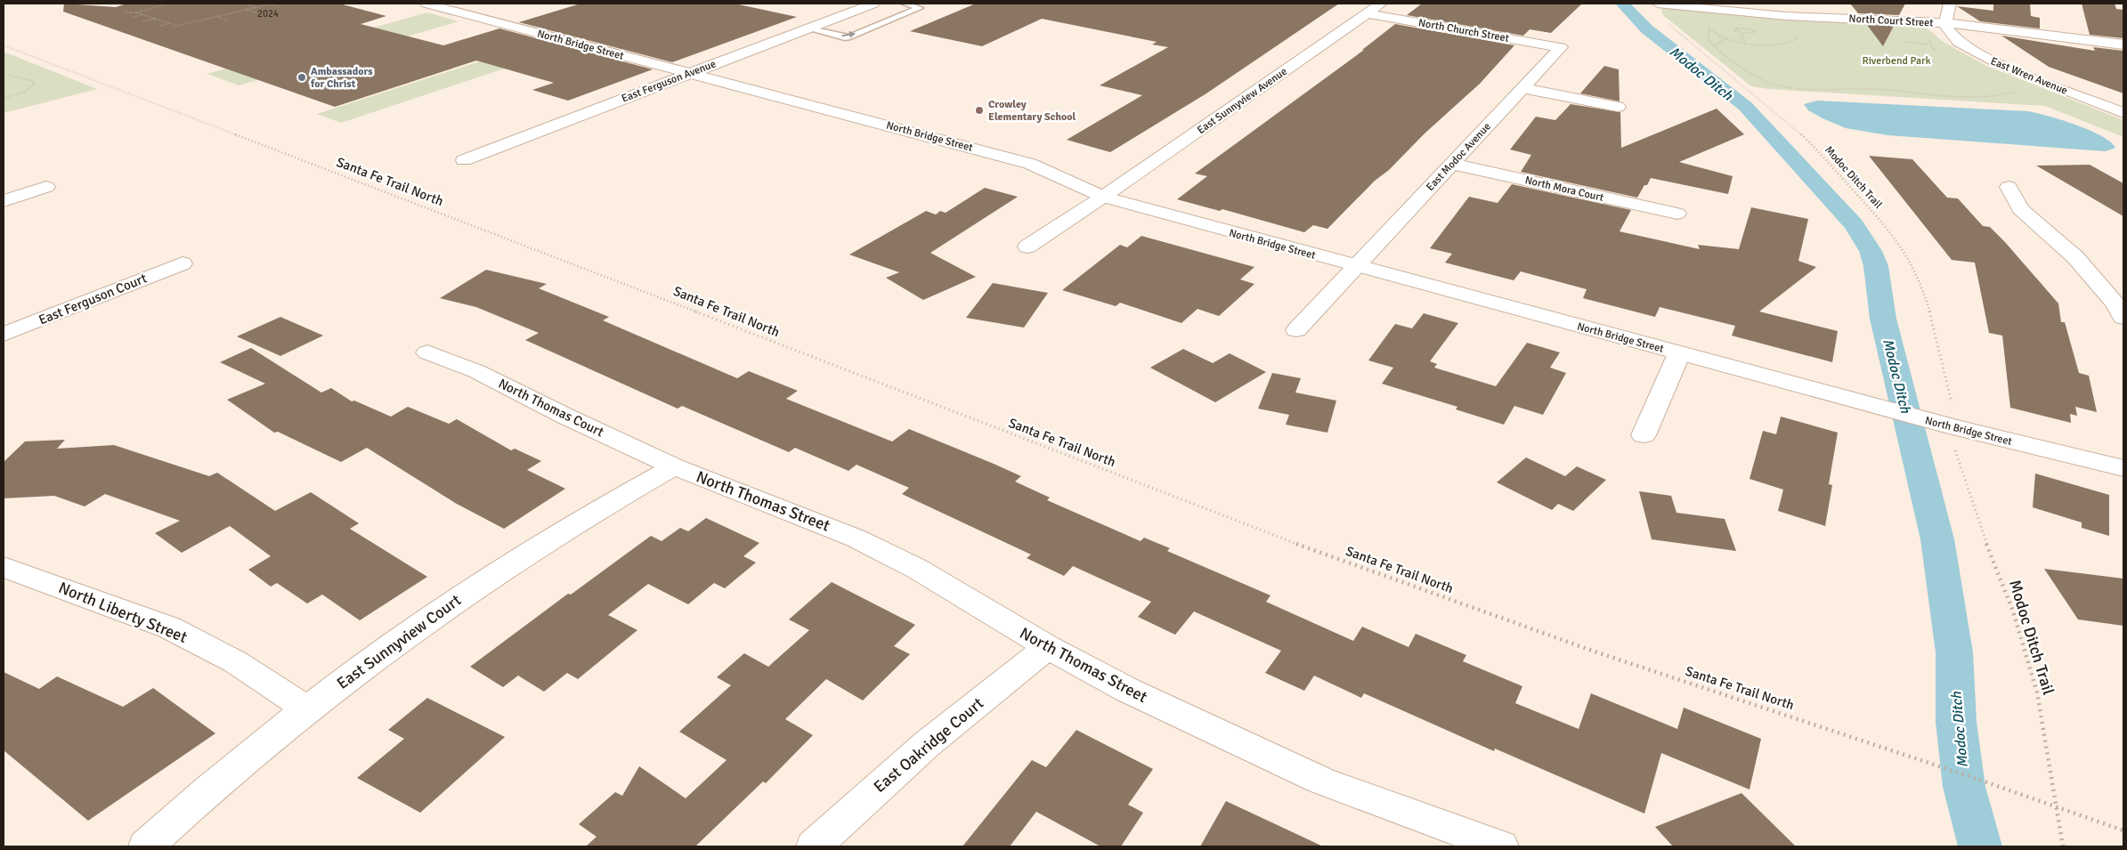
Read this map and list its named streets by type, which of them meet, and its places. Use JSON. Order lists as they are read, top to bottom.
{
  "streets": {
    "street": [
      "North Court Street",
      "North Church Street",
      "North Bridge Street",
      "East Wren Avenue",
      "East Ferguson Avenue",
      "East Sunnyview Avenue",
      "East Modoc Avenue",
      "North Mora Court",
      "East Ferguson Court",
      "North Thomas Court",
      "North Thomas Street",
      "North Liberty Street",
      "East Sunnyview Court",
      "East Oakridge Court"
    ],
    "path": ["Modoc Ditch Trail", "Santa Fe Trail North"]
  },
  "crossings": [
    ["North Court Street", "East Wren Avenue"],
    ["North Church Street", "East Sunnyview Avenue"],
    ["North Church Street", "East Modoc Avenue"],
    ["North Bridge Street", "East Ferguson Avenue"],
    ["North Bridge Street", "East Sunnyview Avenue"],
    ["North Bridge Street", "East Modoc Avenue"],
    ["North Bridge Street", "Modoc Ditch Trail"],
    ["East Modoc Avenue", "North Mora Court"],
    ["Modoc Ditch Trail", "Santa Fe Trail North"],
    ["North Thomas Court", "North Thomas Street"],
    ["North Thomas Court", "East Sunnyview Court"],
    ["North Thomas Street", "East Sunnyview Court"],
    ["North Thomas Street", "East Oakridge Court"],
    ["North Liberty Street", "East Sunnyview Court"]
  ],
  "water": ["Modoc Ditch"],
  "parks": ["Riverbend Park"],
  "places": ["Ambassadors for Christ", "Crowley Elementary School"],
  "house_numbers": ["2024"]
}
